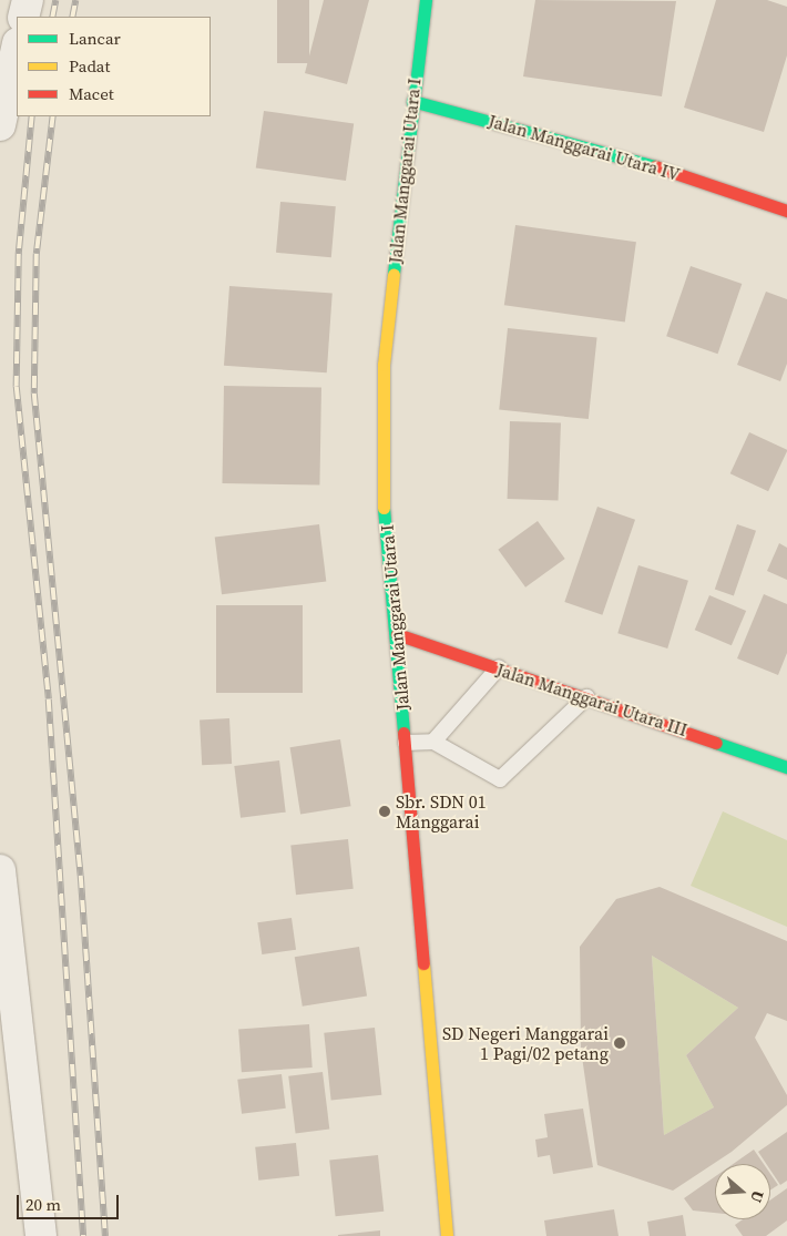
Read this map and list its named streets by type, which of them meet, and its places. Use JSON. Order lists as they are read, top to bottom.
{
  "streets": {
    "street": ["Jalan Manggarai Utara IV", "Jalan Manggarai Utara I", "Jalan Manggarai Utara III"]
  },
  "crossings": [
    ["Jalan Manggarai Utara IV", "Jalan Manggarai Utara I"],
    ["Jalan Manggarai Utara I", "Jalan Manggarai Utara III"]
  ],
  "places": ["Sbr. SDN 01 Manggarai", "SD Negeri Manggarai 1 Pagi/02 petang"],
  "legend": ["Lancar", "Padat", "Macet"],
  "scale_bar": "20 m",
  "north": "right"
}
